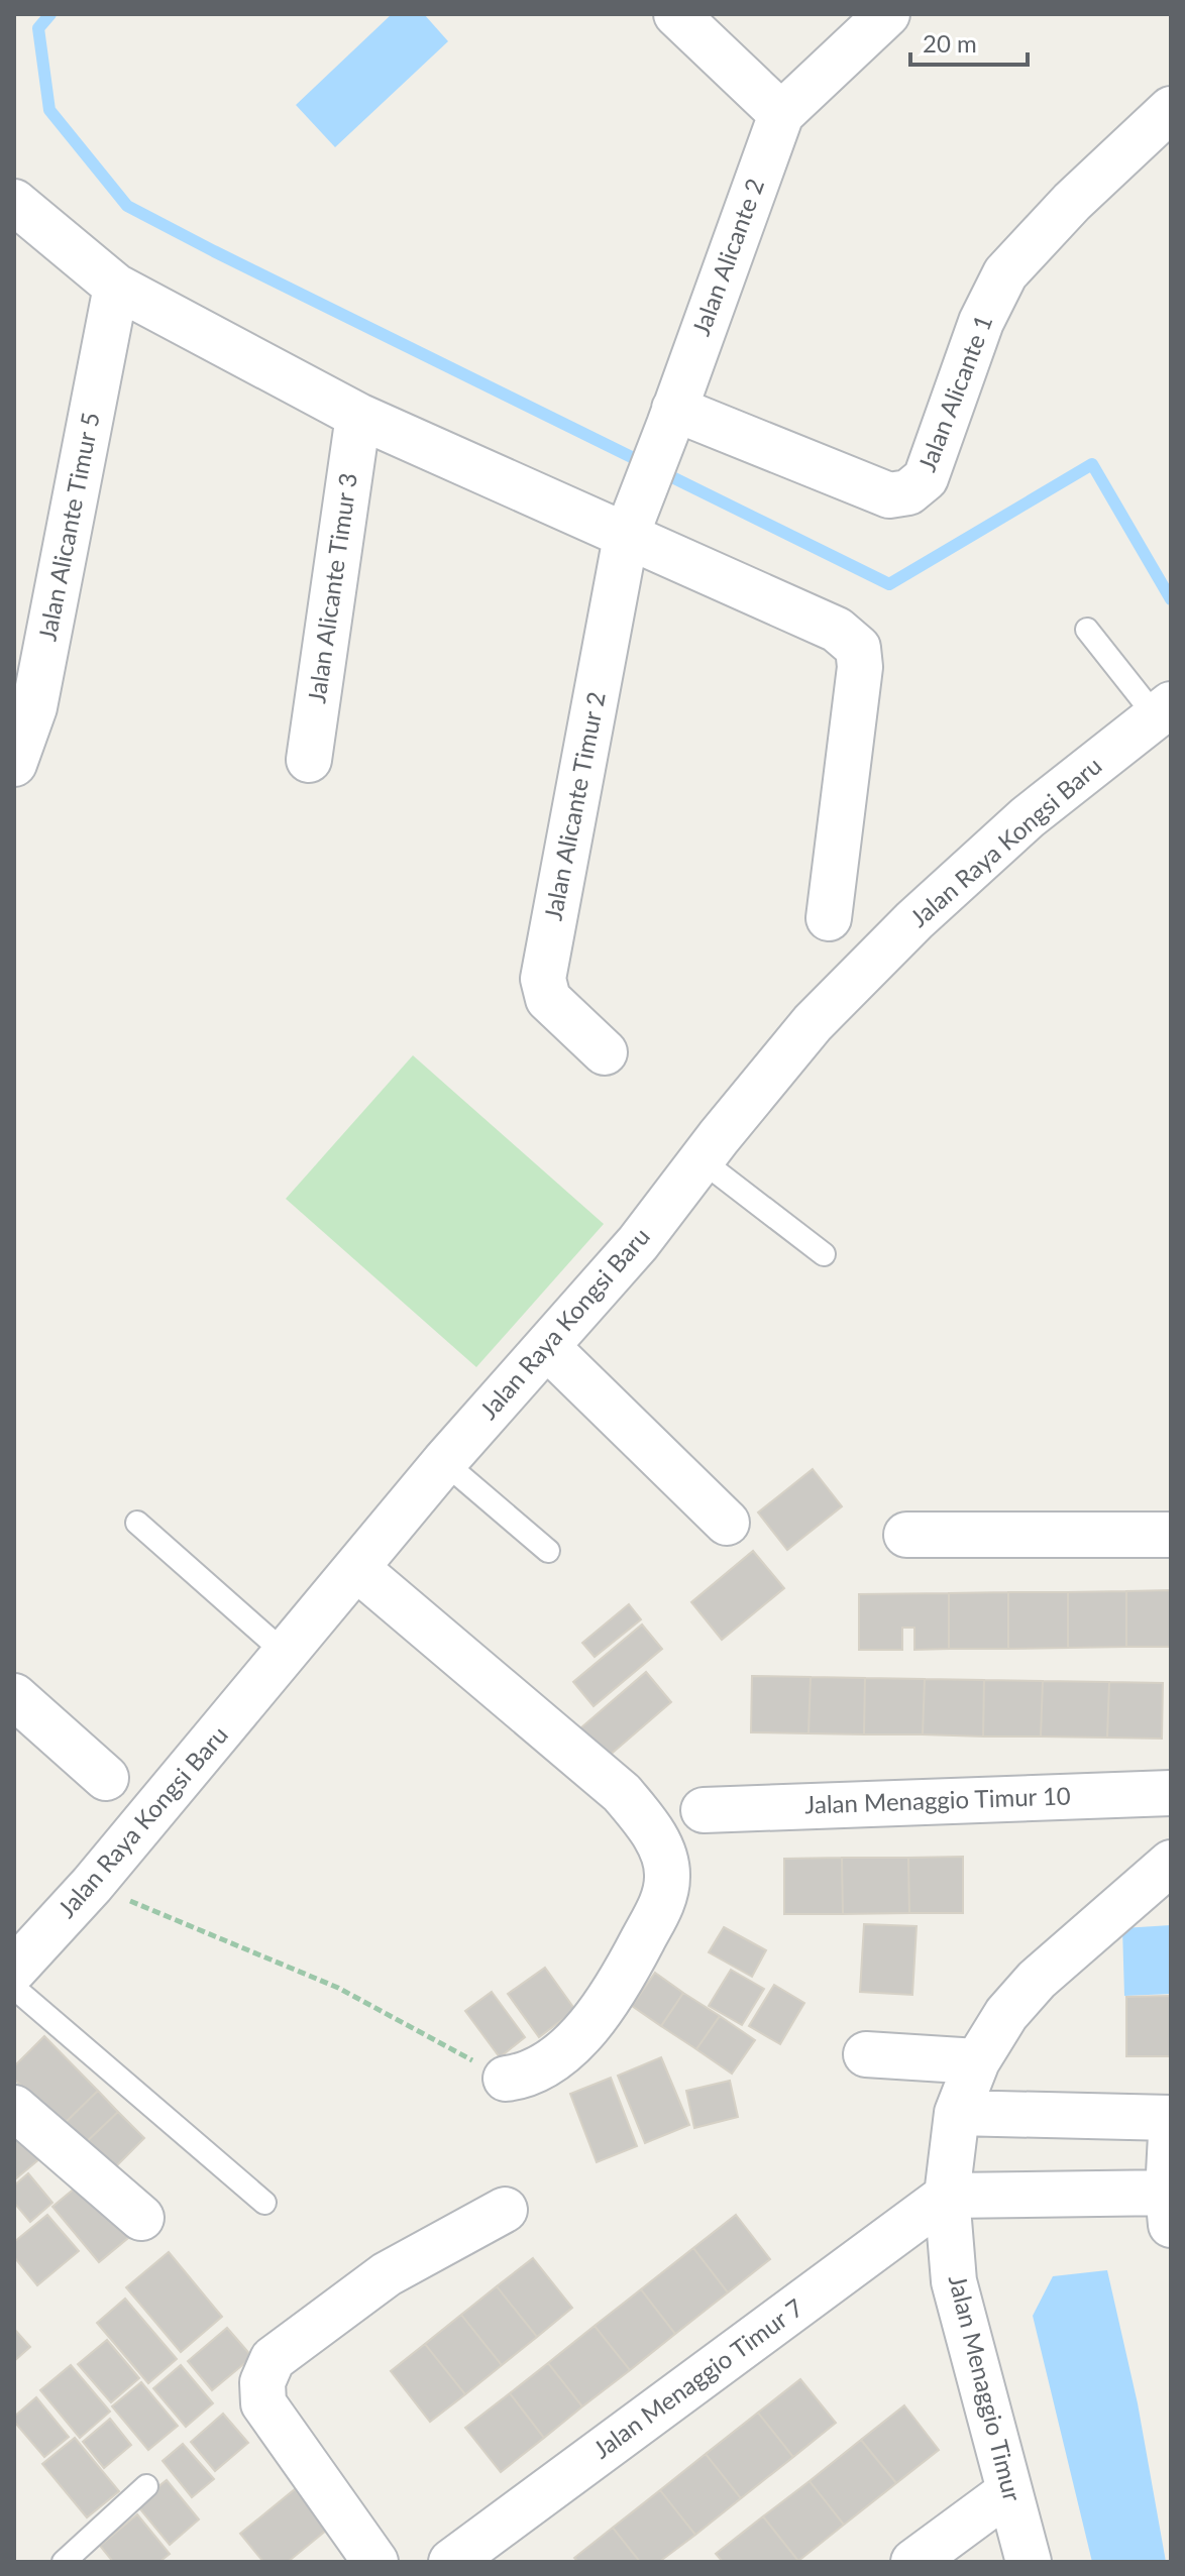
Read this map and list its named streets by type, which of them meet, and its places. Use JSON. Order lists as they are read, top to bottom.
{
  "streets": {
    "street": [
      "Jalan Alicante 2",
      "Jalan Alicante 1",
      "Jalan Alicante Timur 5",
      "Jalan Alicante Timur 3",
      "Jalan Alicante Timur 2",
      "Jalan Raya Kongsi Baru",
      "Jalan Menaggio Timur 10",
      "Jalan Menaggio Timur 7",
      "Jalan Menaggio Timur"
    ]
  },
  "crossings": [
    ["Jalan Alicante 2", "Jalan Alicante 1"],
    ["Jalan Alicante 2", "Jalan Alicante Timur 2"],
    ["Jalan Menaggio Timur 7", "Jalan Menaggio Timur"]
  ],
  "scale_bar": "20 m"
}
